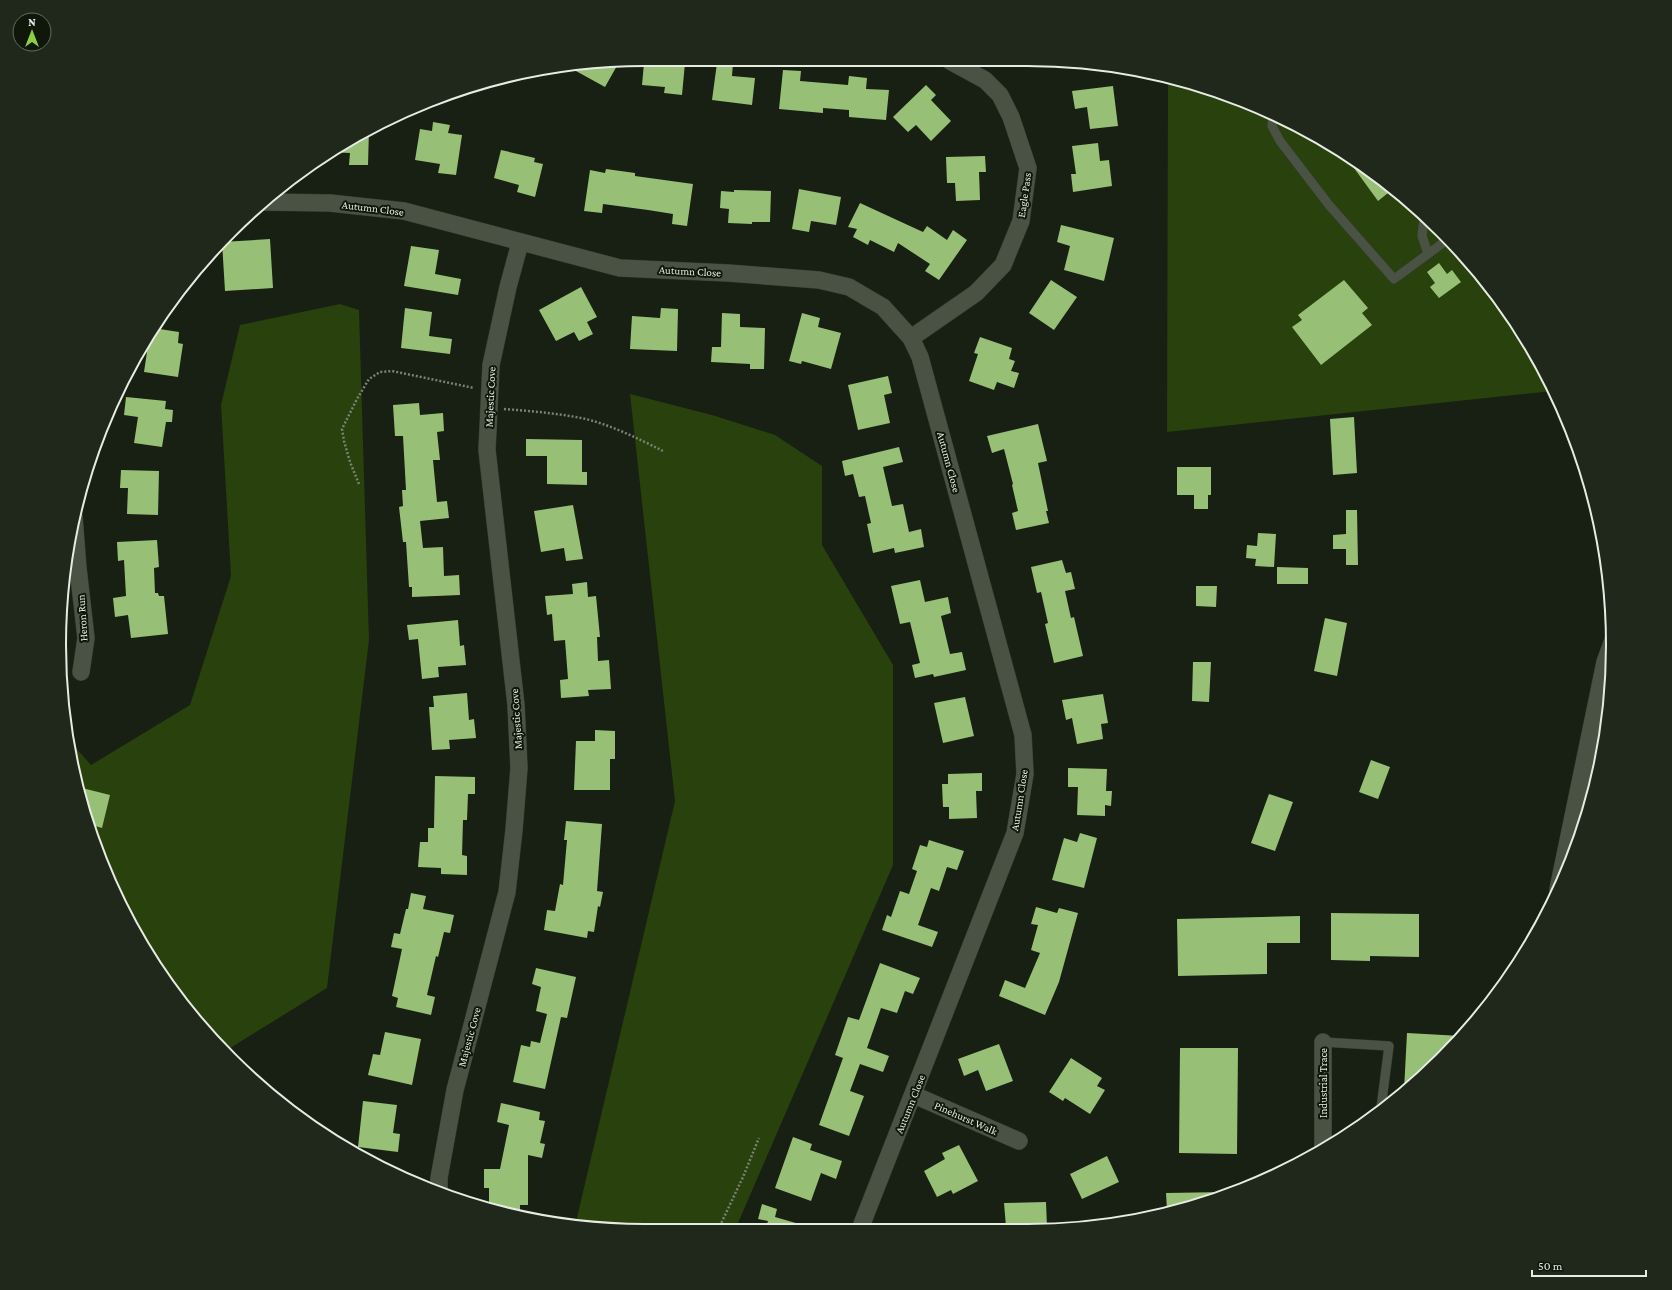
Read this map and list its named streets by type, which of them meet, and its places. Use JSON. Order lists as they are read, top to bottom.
{
  "streets": {
    "street": [
      "Eagle Pass",
      "Autumn Close",
      "Majestic Cove",
      "Heron Run",
      "Industrial Trace",
      "Pinehurst Walk"
    ]
  },
  "crossings": [
    ["Eagle Pass", "Autumn Close"],
    ["Autumn Close", "Majestic Cove"],
    ["Autumn Close", "Pinehurst Walk"]
  ],
  "scale_bar": "50 m",
  "north": "top"
}
